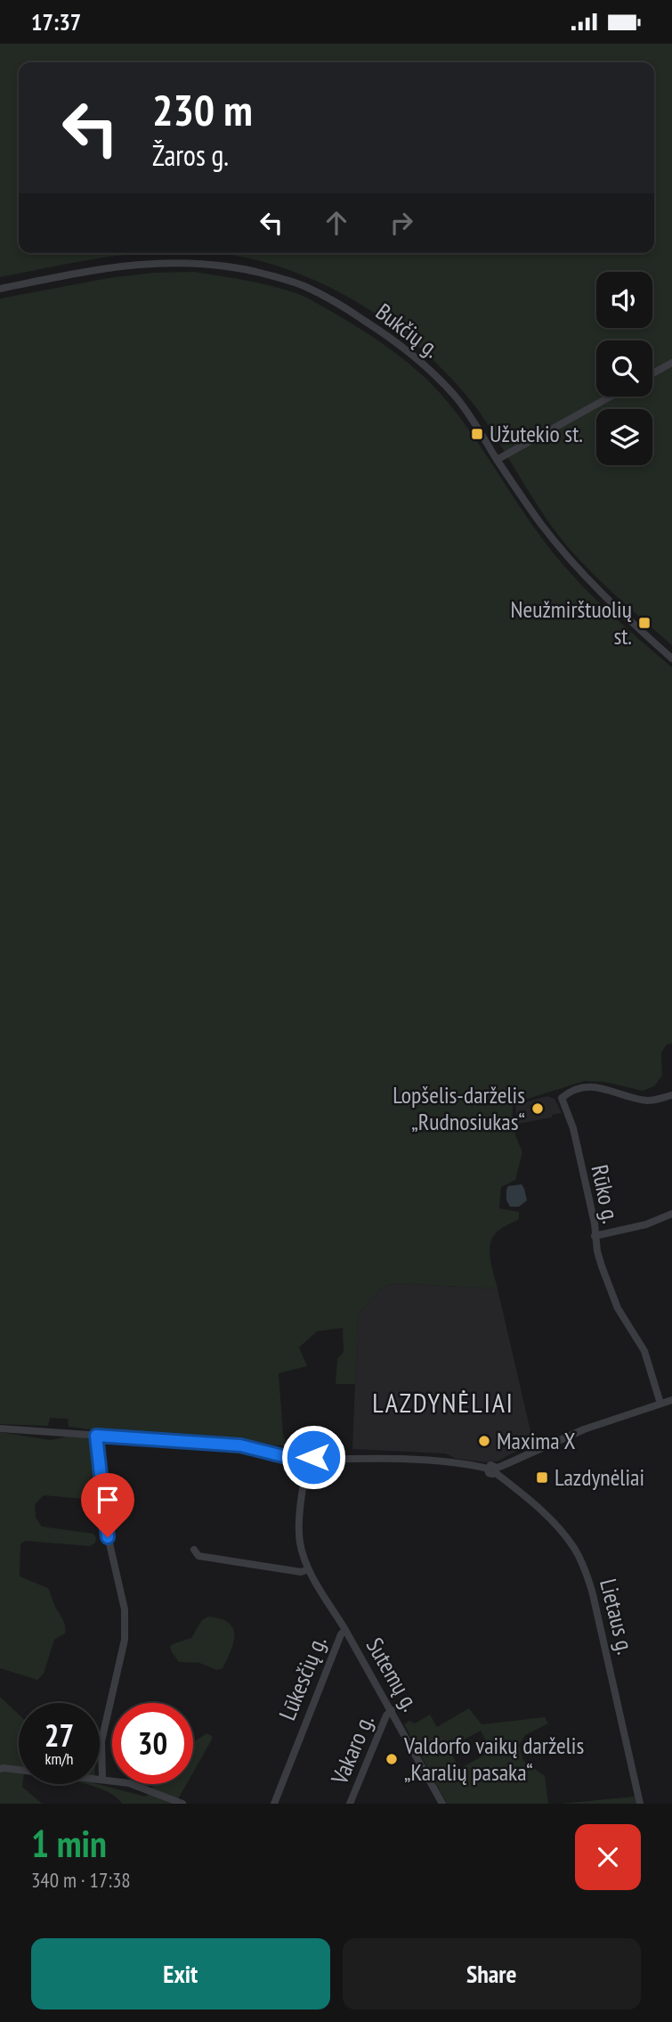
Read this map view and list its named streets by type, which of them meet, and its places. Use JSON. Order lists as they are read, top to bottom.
{
  "streets": {
    "street": [
      "Bukčių g.",
      "Rūko g.",
      "Lietaus g.",
      "Sutemų g.",
      "Lūkesčių g.",
      "Vakaro g."
    ]
  },
  "crossings": [
    ["Sutemų g.", "Lūkesčių g."],
    ["Sutemų g.", "Vakaro g."]
  ],
  "districts": ["LAZDYNĖLIAI"],
  "places": {
    "transit": ["Užutekio st.", "Neužmirštuolių st.", "Lazdynėliai"],
    "other": ["Lopšelis-darželis „Rudnosiukas“", "Maxima X", "Valdorfo vaikų darželis „Karalių pasaka“"]
  },
  "page": {
    "status": "17:37",
    "turn": ["230 m", "Žaros g."],
    "speed": "27 km/h",
    "limit": "30",
    "heading": ["1 min", "340 m · 17:38"],
    "buttons": ["Exit", "Share"]
  }
}
